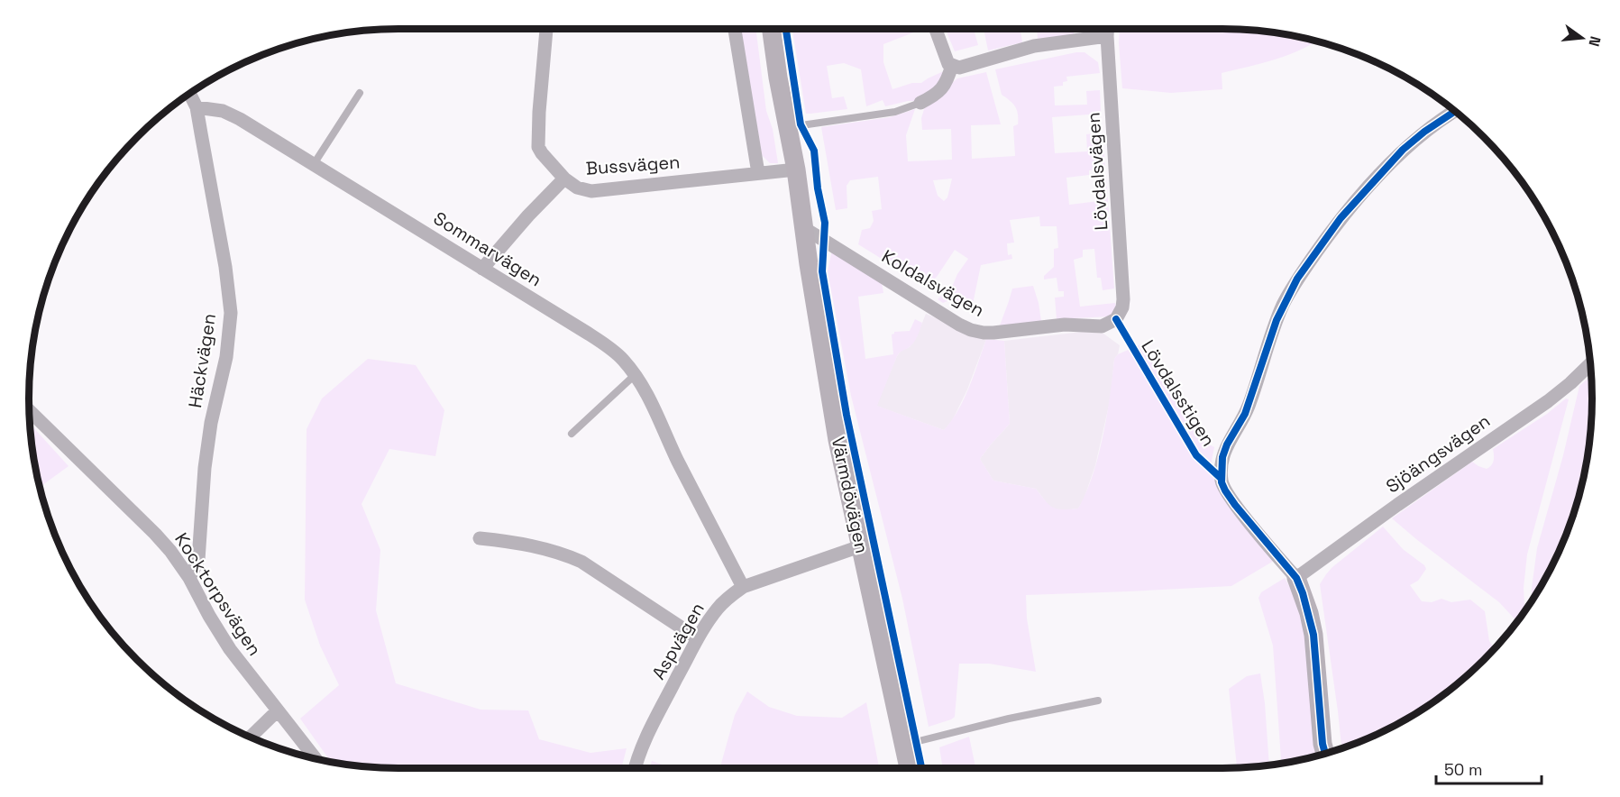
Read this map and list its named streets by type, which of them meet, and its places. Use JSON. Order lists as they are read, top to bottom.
{
  "streets": {
    "main road": ["Värmdövägen"],
    "street": [
      "Bussvägen",
      "Lövdalsvägen",
      "Sommarvägen",
      "Koldalsvägen",
      "Häckvägen",
      "Sjöängsvägen",
      "Kocktorpsvägen",
      "Aspvägen"
    ],
    "cycle path": ["Lövdalsstigen"]
  },
  "crossings": [
    ["Bussvägen", "Sommarvägen"],
    ["Bussvägen", "Värmdövägen"],
    ["Lövdalsvägen", "Koldalsvägen"],
    ["Sommarvägen", "Häckvägen"],
    ["Sommarvägen", "Aspvägen"],
    ["Koldalsvägen", "Värmdövägen"],
    ["Häckvägen", "Kocktorpsvägen"],
    ["Värmdövägen", "Aspvägen"]
  ],
  "scale_bar": "50 m",
  "north": "right"
}
